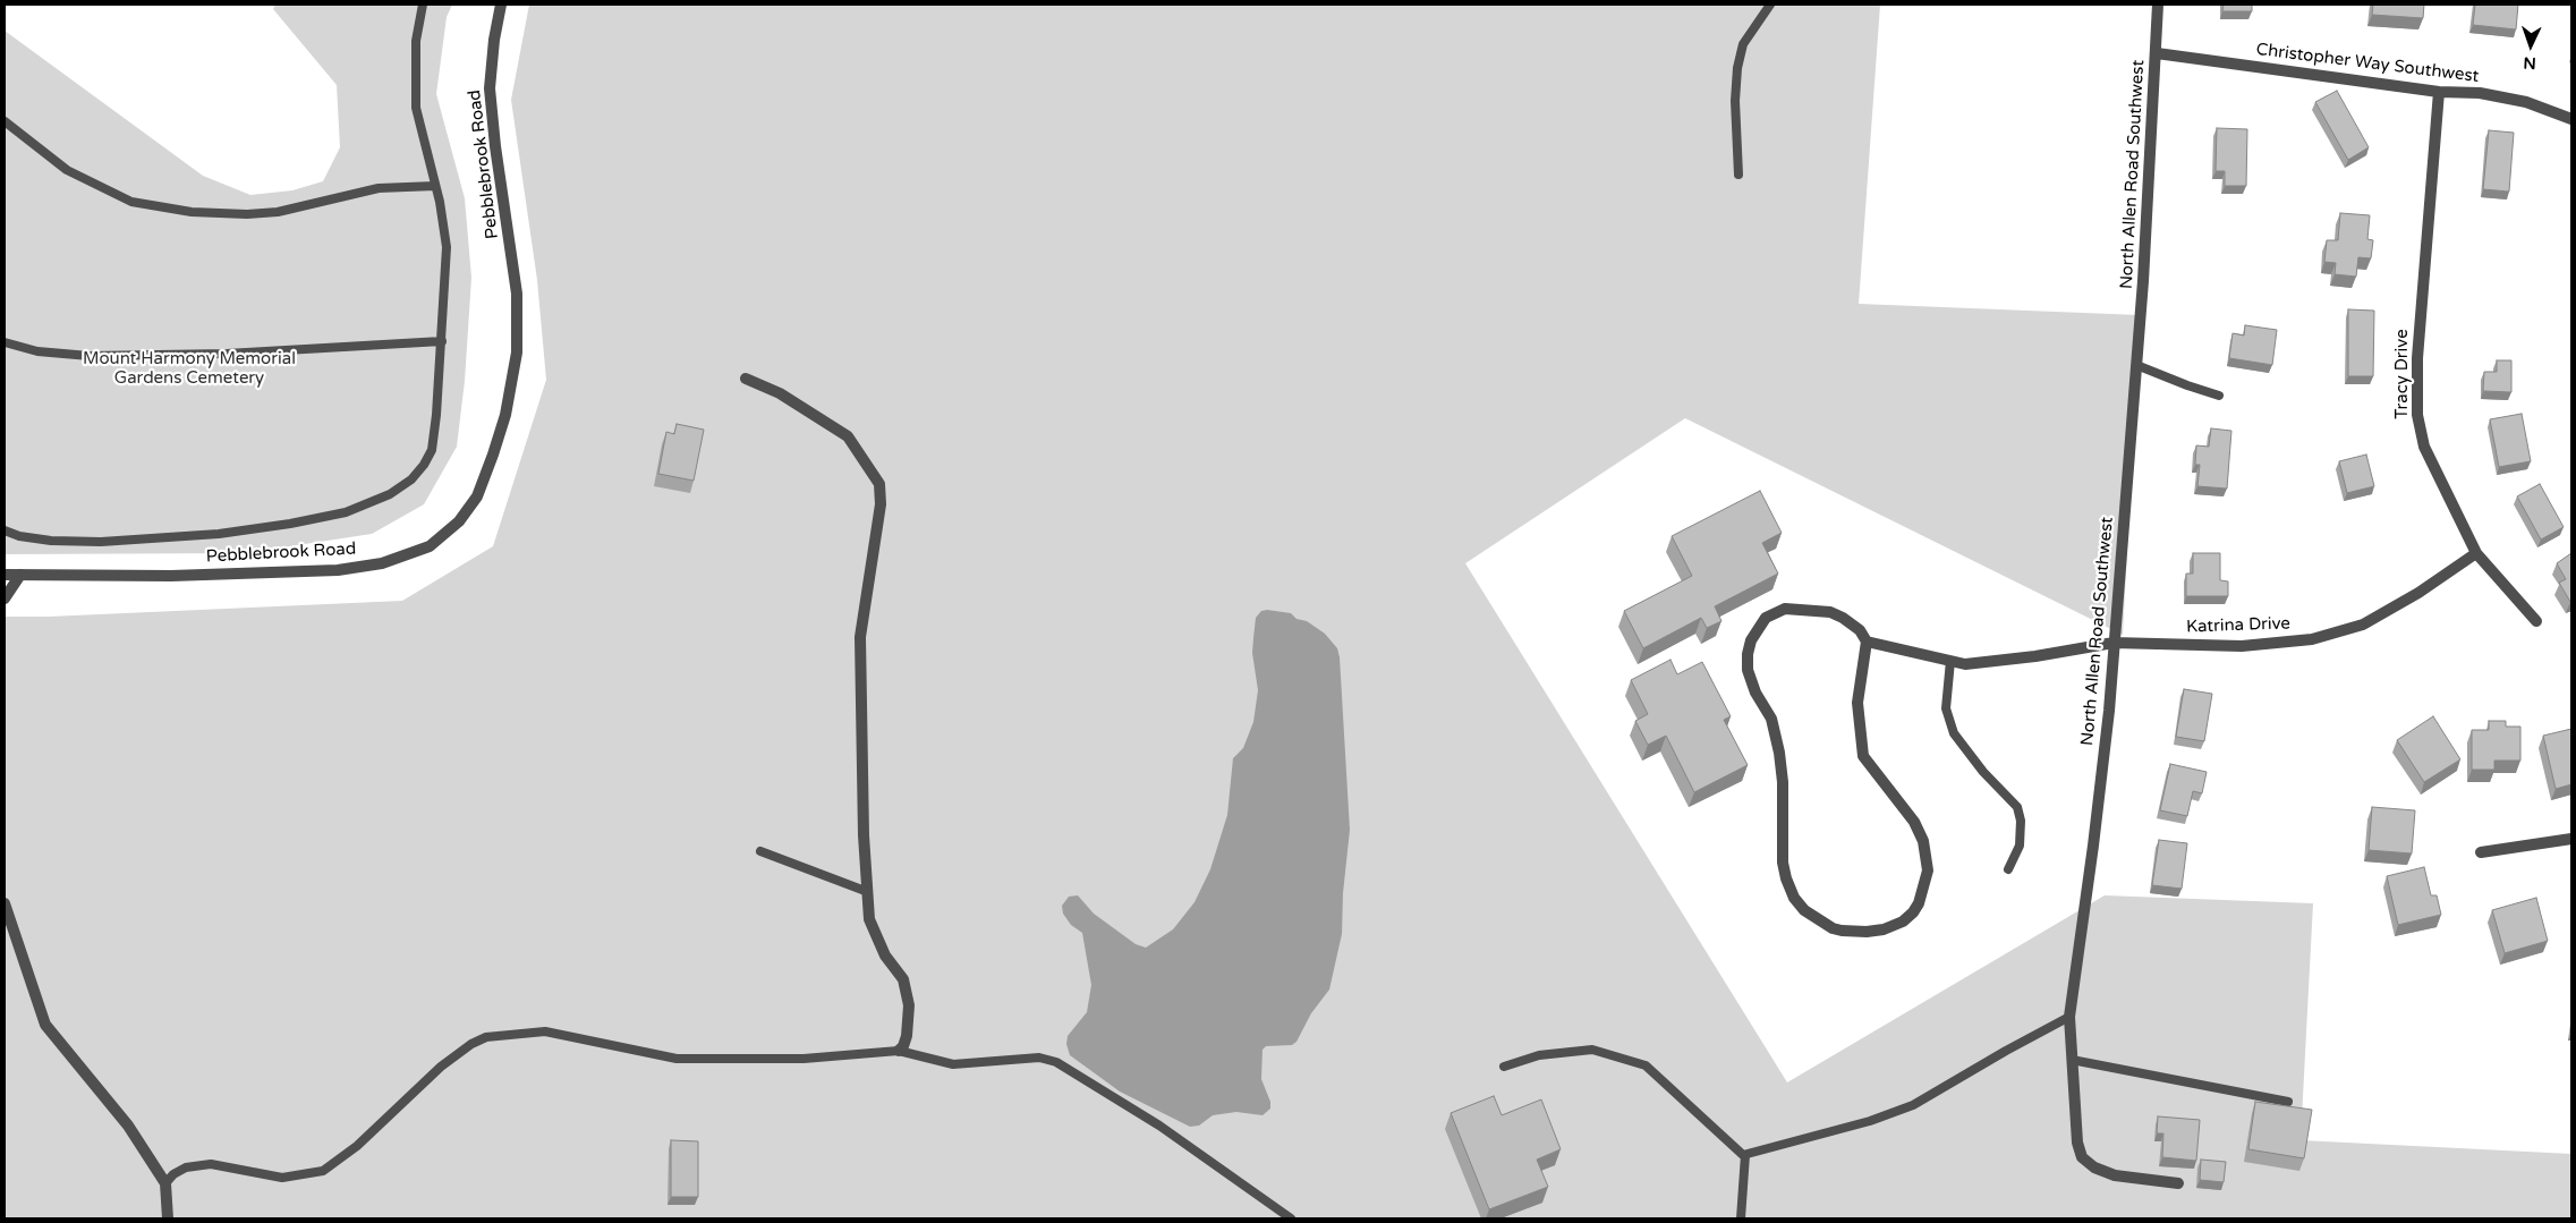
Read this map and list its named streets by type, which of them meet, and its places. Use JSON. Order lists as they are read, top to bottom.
{
  "streets": {
    "street": [
      "Christopher Way Southwest",
      "Pebblebrook Road",
      "North Allen Road Southwest",
      "Tracy Drive",
      "Katrina Drive"
    ]
  },
  "crossings": [
    ["Christopher Way Southwest", "North Allen Road Southwest"],
    ["Christopher Way Southwest", "Tracy Drive"],
    ["North Allen Road Southwest", "Katrina Drive"],
    ["Tracy Drive", "Katrina Drive"]
  ],
  "parks": ["Mount Harmony Memorial Gardens Cemetery"],
  "north": "bottom"
}
